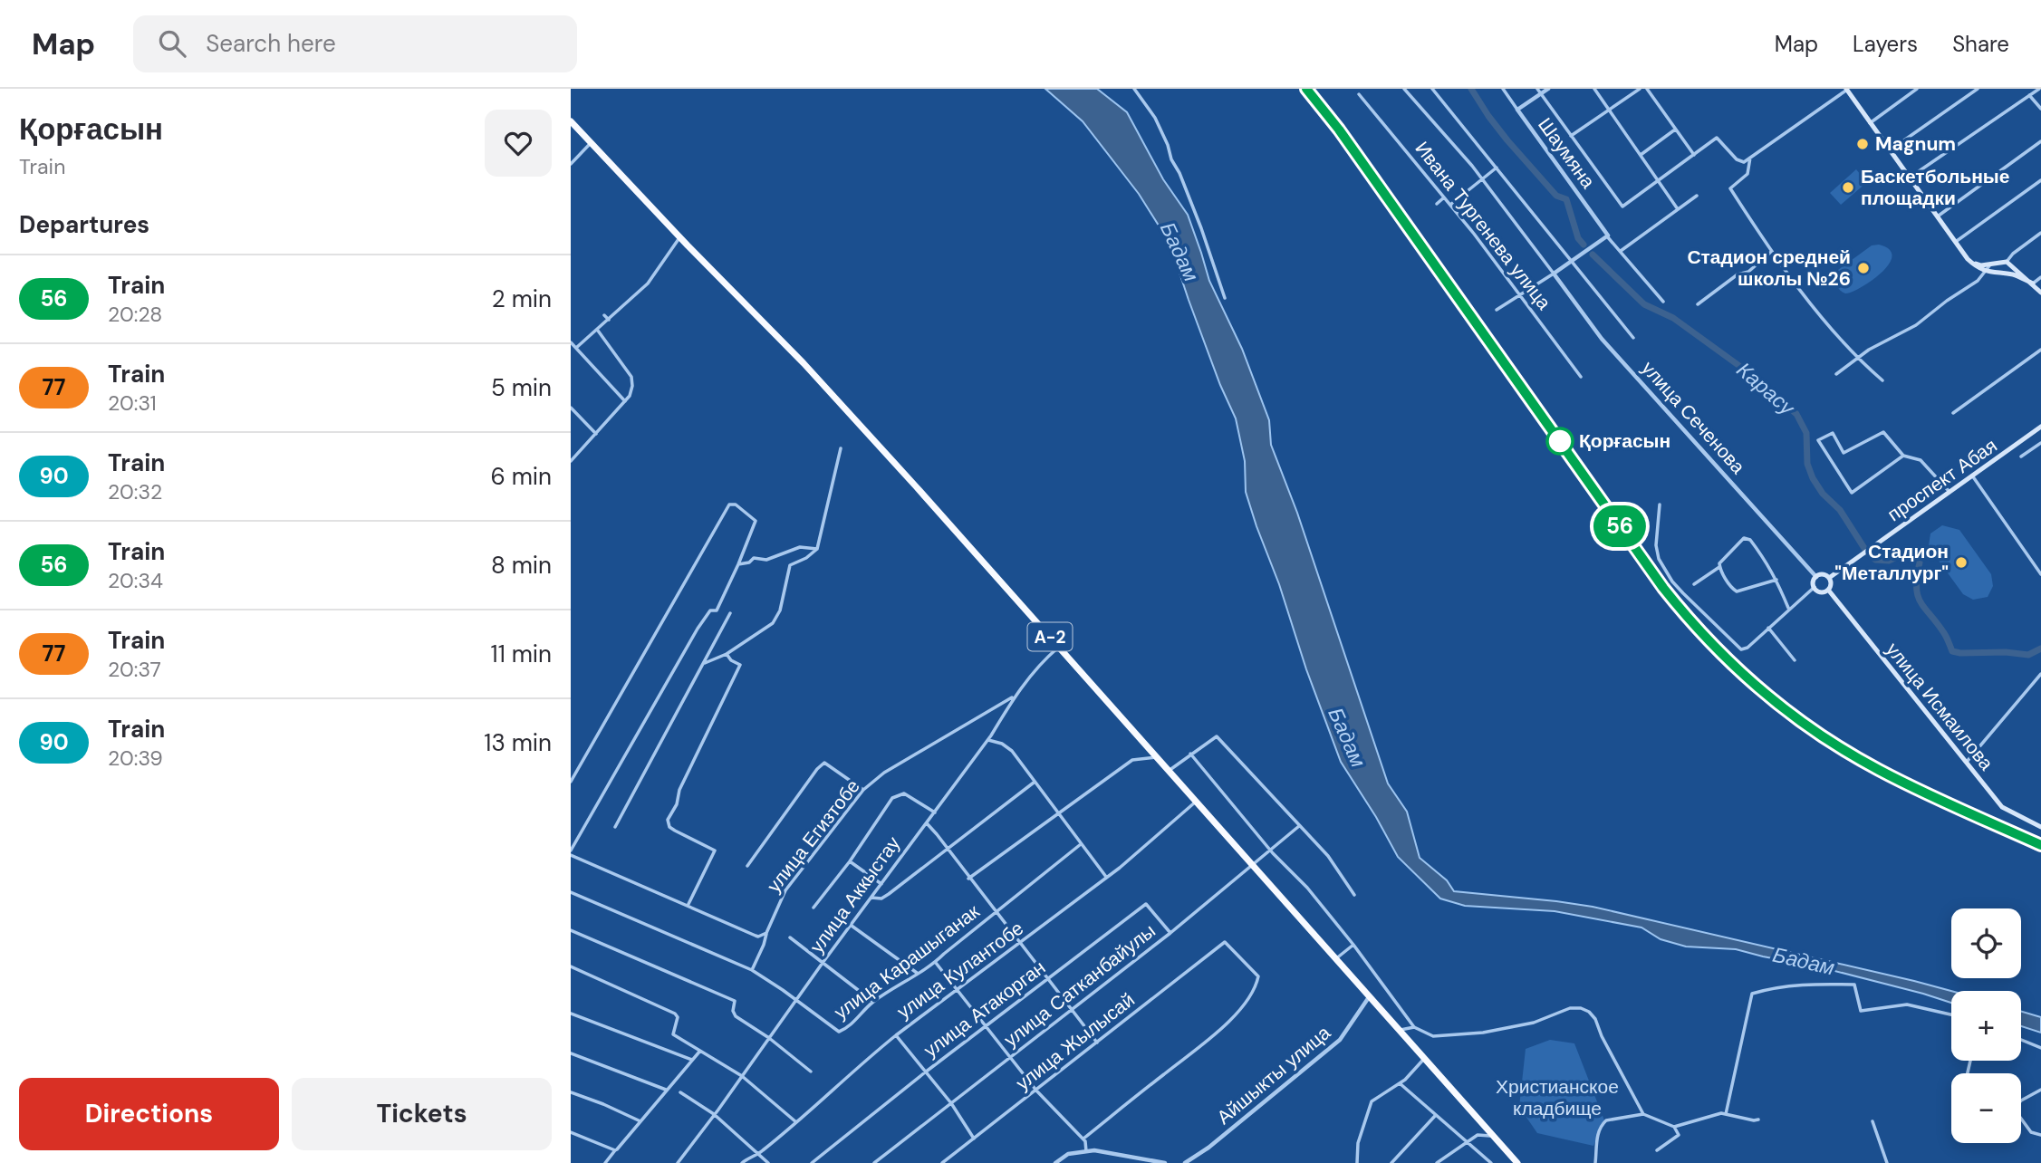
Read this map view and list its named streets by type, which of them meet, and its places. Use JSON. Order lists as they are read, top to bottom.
{
  "streets": {
    "highway": ["A-2"],
    "main road": ["проспект Абая", "улица Исмаилова"],
    "street": [
      "Шаумяна",
      "Ивана Тургенева улица",
      "улица Сеченова",
      "улица Егизтобе",
      "улица Аккыстау",
      "улица Карашыганак",
      "улица Кулантобе",
      "улица Сатканбайулы",
      "улица Атакорган",
      "улица Жылысай",
      "Айшыкты улица"
    ]
  },
  "crossings": [
    ["улица Сеченова", "проспект Абая"],
    ["улица Сеченова", "улица Исмаилова"],
    ["проспект Абая", "улица Исмаилова"],
    ["A-2", "улица Аккыстау"],
    ["A-2", "улица Кулантобе"],
    ["A-2", "улица Сатканбайулы"],
    ["A-2", "Айшыкты улица"],
    ["улица Егизтобе", "улица Аккыстау"],
    ["улица Егизтобе", "улица Карашыганак"],
    ["улица Аккыстау", "улица Карашыганак"],
    ["улица Сатканбайулы", "улица Атакорган"]
  ],
  "water": ["Бадам", "Карасу"],
  "parks": ["Христианское кладбище"],
  "places": [
    "Magnum",
    "Баскетбольные площадки",
    "Стадион средней школы №26",
    "Қорғасын",
    "Стадион \"Металлург\""
  ],
  "page": {
    "header": "Map",
    "search": "Search here",
    "nav": ["Map", "Layers", "Share"],
    "heading": [
      ["Қорғасын", "Train"],
      "Departures"
    ],
    "on_map": "56",
    "list": [
      {
        "mark": "56",
        "name": "Train",
        "note": "20:28",
        "value": "2 min"
      },
      {
        "mark": "77",
        "name": "Train",
        "note": "20:31",
        "value": "5 min"
      },
      {
        "mark": "90",
        "name": "Train",
        "note": "20:32",
        "value": "6 min"
      },
      {
        "mark": "56",
        "name": "Train",
        "note": "20:34",
        "value": "8 min"
      },
      {
        "mark": "77",
        "name": "Train",
        "note": "20:37",
        "value": "11 min"
      },
      {
        "mark": "90",
        "name": "Train",
        "note": "20:39",
        "value": "13 min"
      }
    ],
    "map_buttons": ["+", "−"],
    "buttons": ["Directions", "Tickets"]
  }
}
